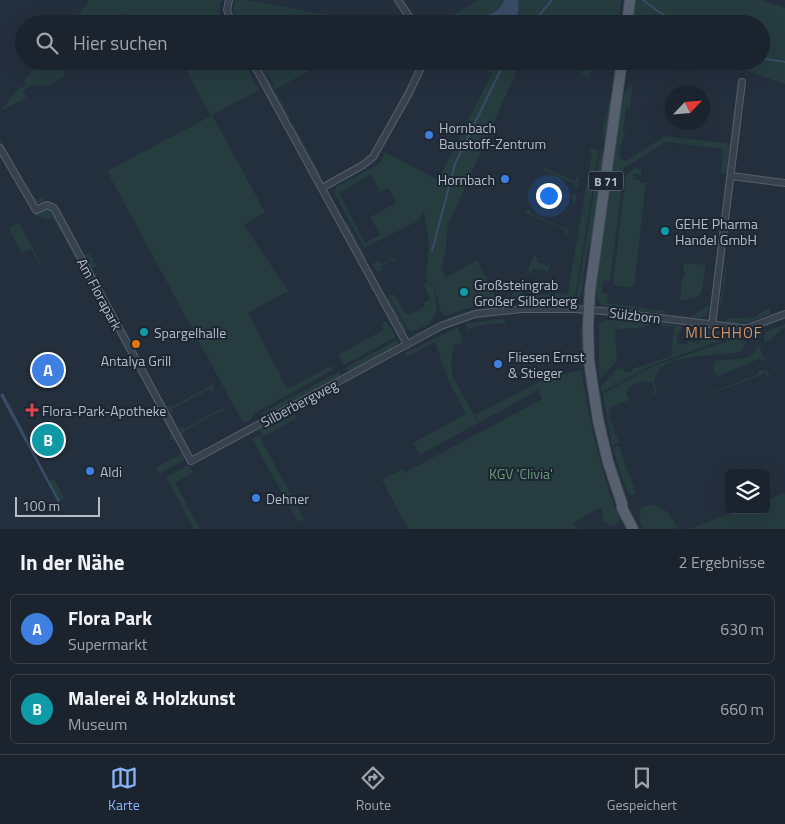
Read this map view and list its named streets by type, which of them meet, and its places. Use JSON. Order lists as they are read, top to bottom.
{
  "streets": {
    "main road": ["B 71"],
    "street": ["Am Florapark", "Sülzborn", "Silberbergweg"]
  },
  "crossings": [
    ["B 71", "Sülzborn"],
    ["B 71", "Silberbergweg"],
    ["Am Florapark", "Silberbergweg"],
    ["Sülzborn", "Silberbergweg"]
  ],
  "districts": ["MILCHHOF"],
  "parks": ["KGV 'Clivia'"],
  "places": {
    "other": [
      "Hornbach Baustoff-Zentrum",
      "Hornbach",
      "GEHE Pharma Handel GmbH",
      "Großsteingrab Großer Silberberg",
      "Spargelhalle",
      "Antalya Grill",
      "Fliesen Ernst & Stieger",
      "Aldi",
      "Dehner"
    ],
    "health": ["Flora-Park-Apotheke"]
  },
  "scale_bar": "100 m",
  "north": "top right",
  "page": {
    "search": "Hier suchen",
    "pins": ["A", "B"],
    "scale": "100 m",
    "heading": ["In der Nähe", "2 Ergebnisse"],
    "list": [
      {
        "mark": "A",
        "name": "Flora Park",
        "note": "Supermarkt",
        "value": "630 m"
      },
      {
        "mark": "B",
        "name": "Malerei & Holzkunst",
        "note": "Museum",
        "value": "660 m"
      }
    ],
    "nav": ["Karte", "Route", "Gespeichert"]
  }
}
